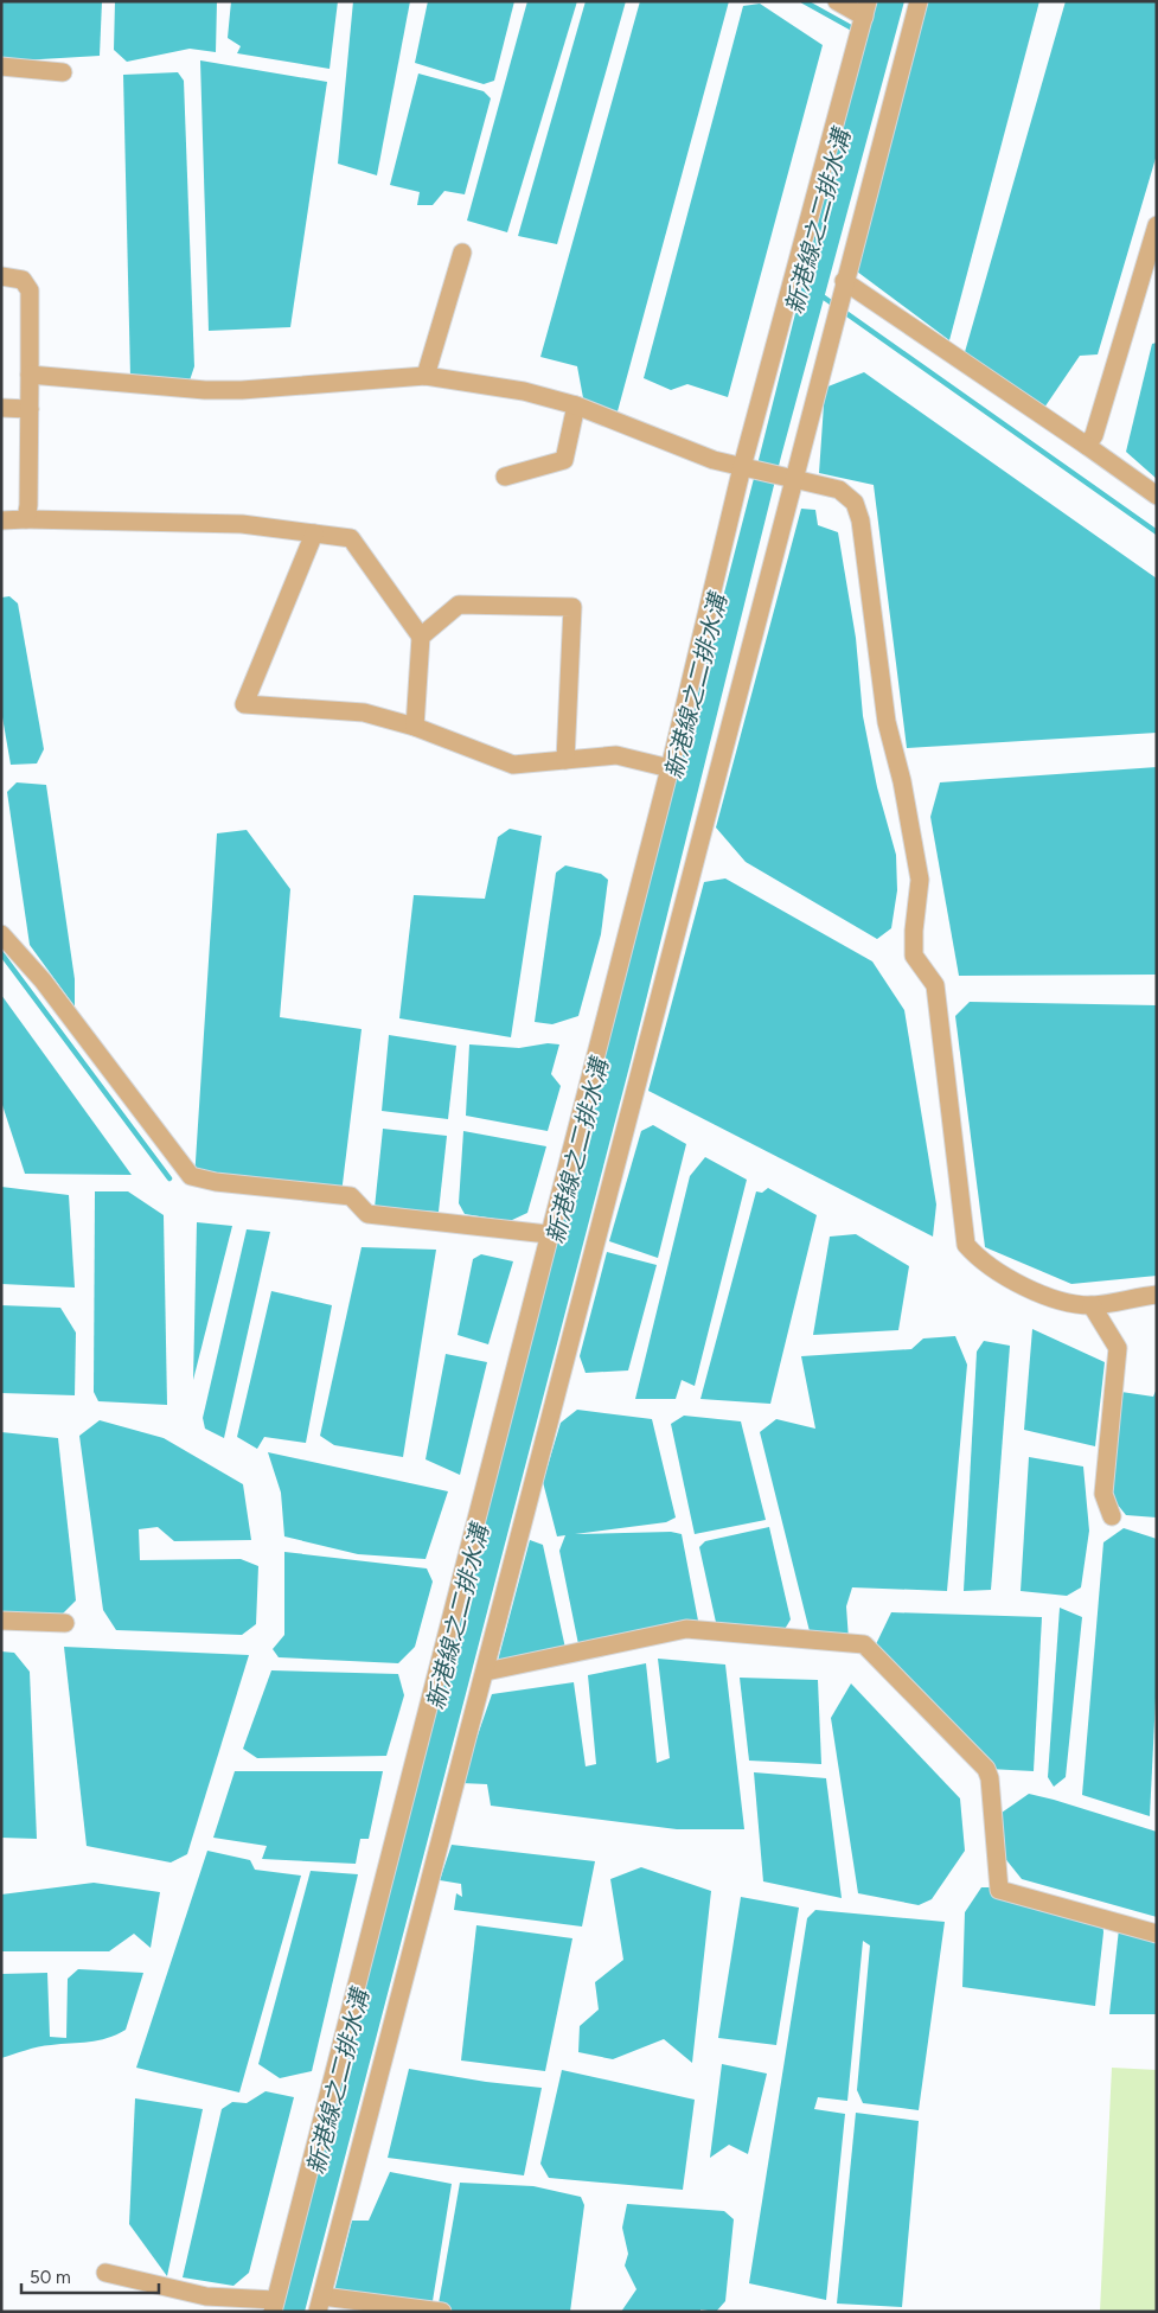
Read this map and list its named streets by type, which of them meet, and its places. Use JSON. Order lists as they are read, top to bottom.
{
  "water": ["新港線之二排水溝"],
  "scale_bar": "50 m"
}
